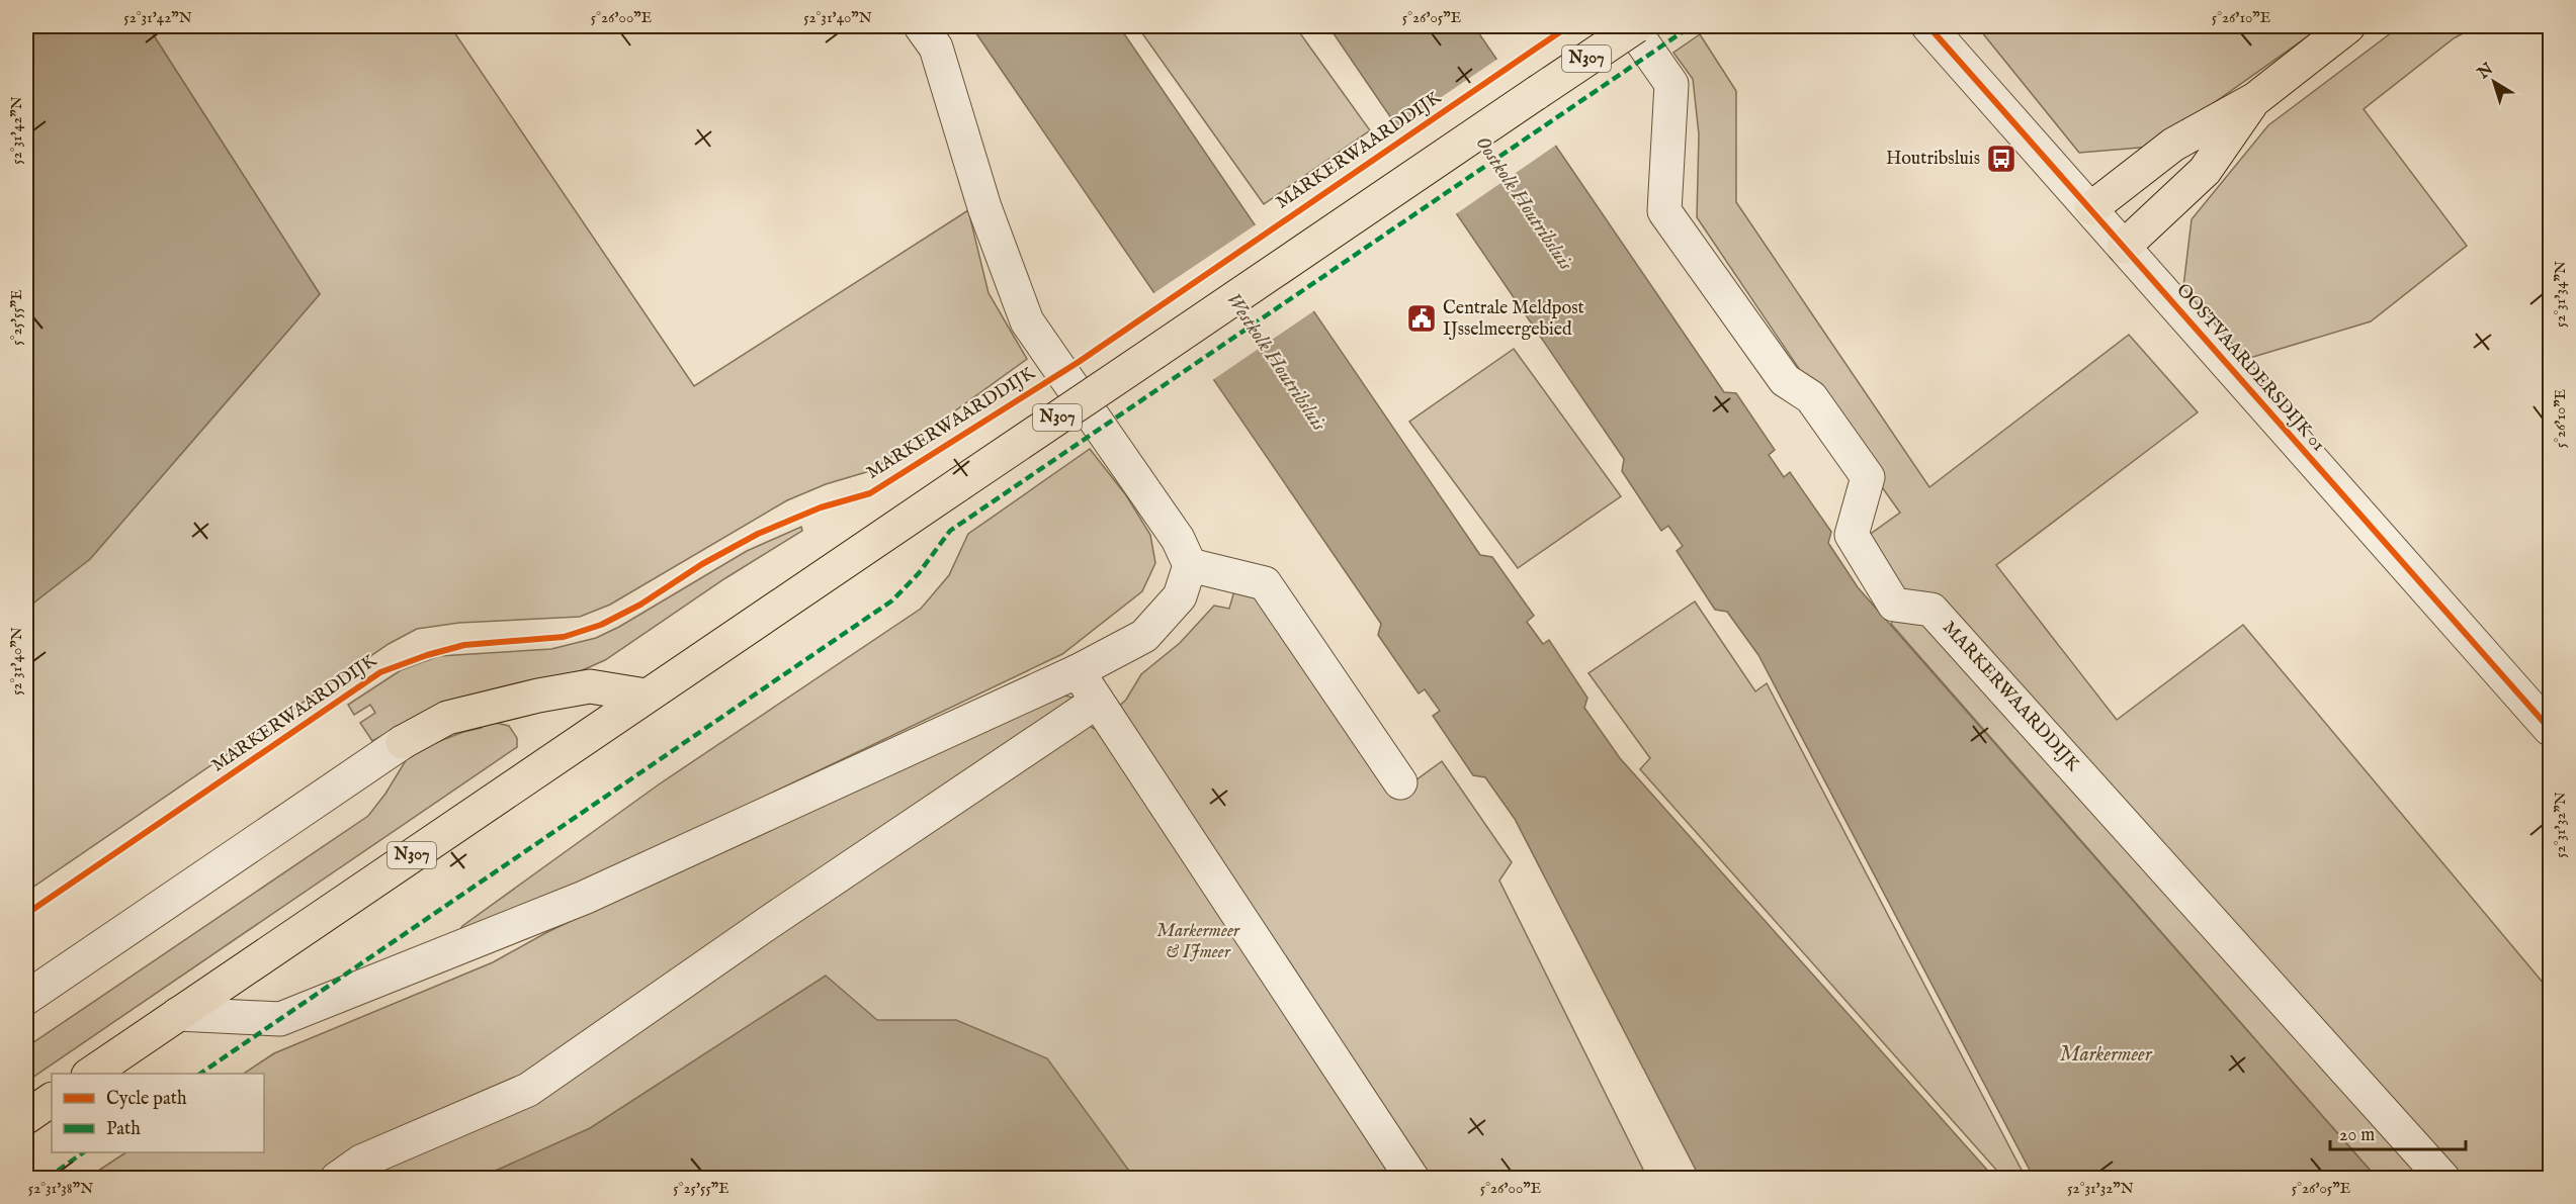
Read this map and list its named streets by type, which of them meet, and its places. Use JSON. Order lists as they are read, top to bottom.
{
  "streets": {
    "main road": ["N307", "MARKERWAARDDIJK"],
    "street": ["OOSTVAARDERSDIJK 01"]
  },
  "water": ["Oostkolk Houtribsluis", "Westkolk Houtribsluis", "Markermeer"],
  "parks": ["Markermeer & IJmeer"],
  "places": {
    "bus stop": ["Houtribsluis"],
    "public building": ["Centrale Meldpost IJsselmeergebied"]
  },
  "legend": ["Cycle path", "Path"],
  "scale_bar": "20 m",
  "north": "top left",
  "coordinates": [
    "52°31'42\"N",
    "5°26'00\"E",
    "52°31'40\"N",
    "5°26'05\"E",
    "5°26'10\"E",
    "52°31'34\"N",
    "5°25'55\"E",
    "52°31'32\"N",
    "52°31'38\"N"
  ]
}
